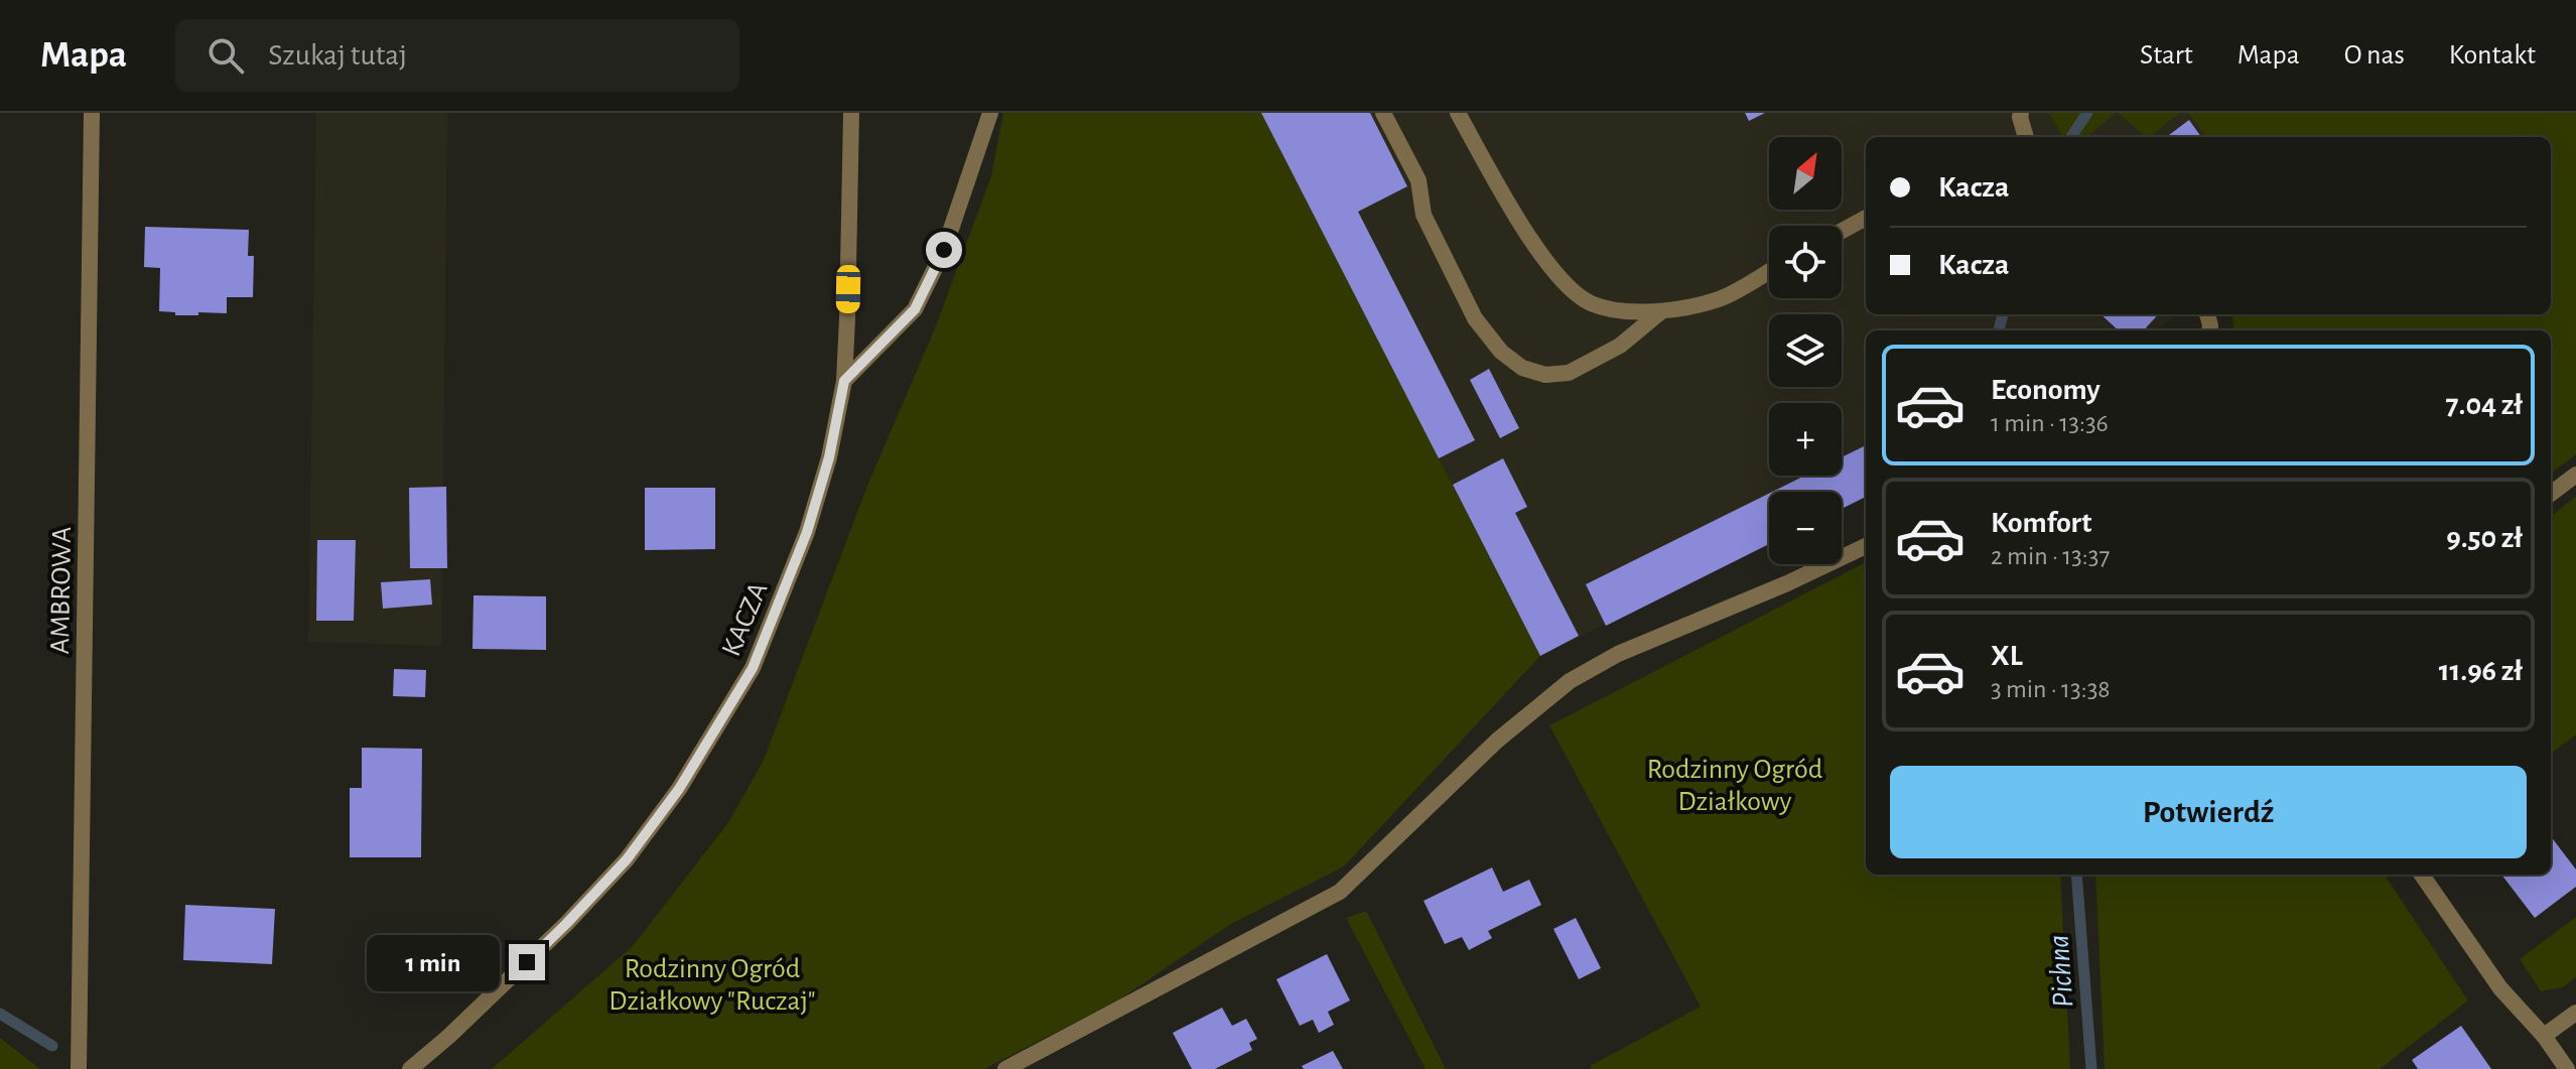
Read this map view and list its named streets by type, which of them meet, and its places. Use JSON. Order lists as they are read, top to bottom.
{
  "streets": {
    "street": ["AMBROWA", "KACZA"]
  },
  "water": ["Pichna"],
  "parks": ["Rodzinny Ogród Działkowy", "Rodzinny Ogród Działkowy \"Ruczaj\""],
  "north": "top right",
  "page": {
    "header": "Mapa",
    "search": "Szukaj tutaj",
    "nav": [
      "Start",
      "Mapa",
      "O nas",
      "Kontakt"
    ],
    "map_buttons": ["+", "−"],
    "banner": ["Kacza", "Kacza"],
    "list": [
      {
        "name": "Economy",
        "note": "1 min · 13:36",
        "value": "7.04 zł"
      },
      {
        "name": "Komfort",
        "note": "2 min · 13:37",
        "value": "9.50 zł"
      },
      {
        "name": "XL",
        "note": "3 min · 13:38",
        "value": "11.96 zł"
      }
    ],
    "buttons": "Potwierdź",
    "bubble": "1 min"
  }
}
